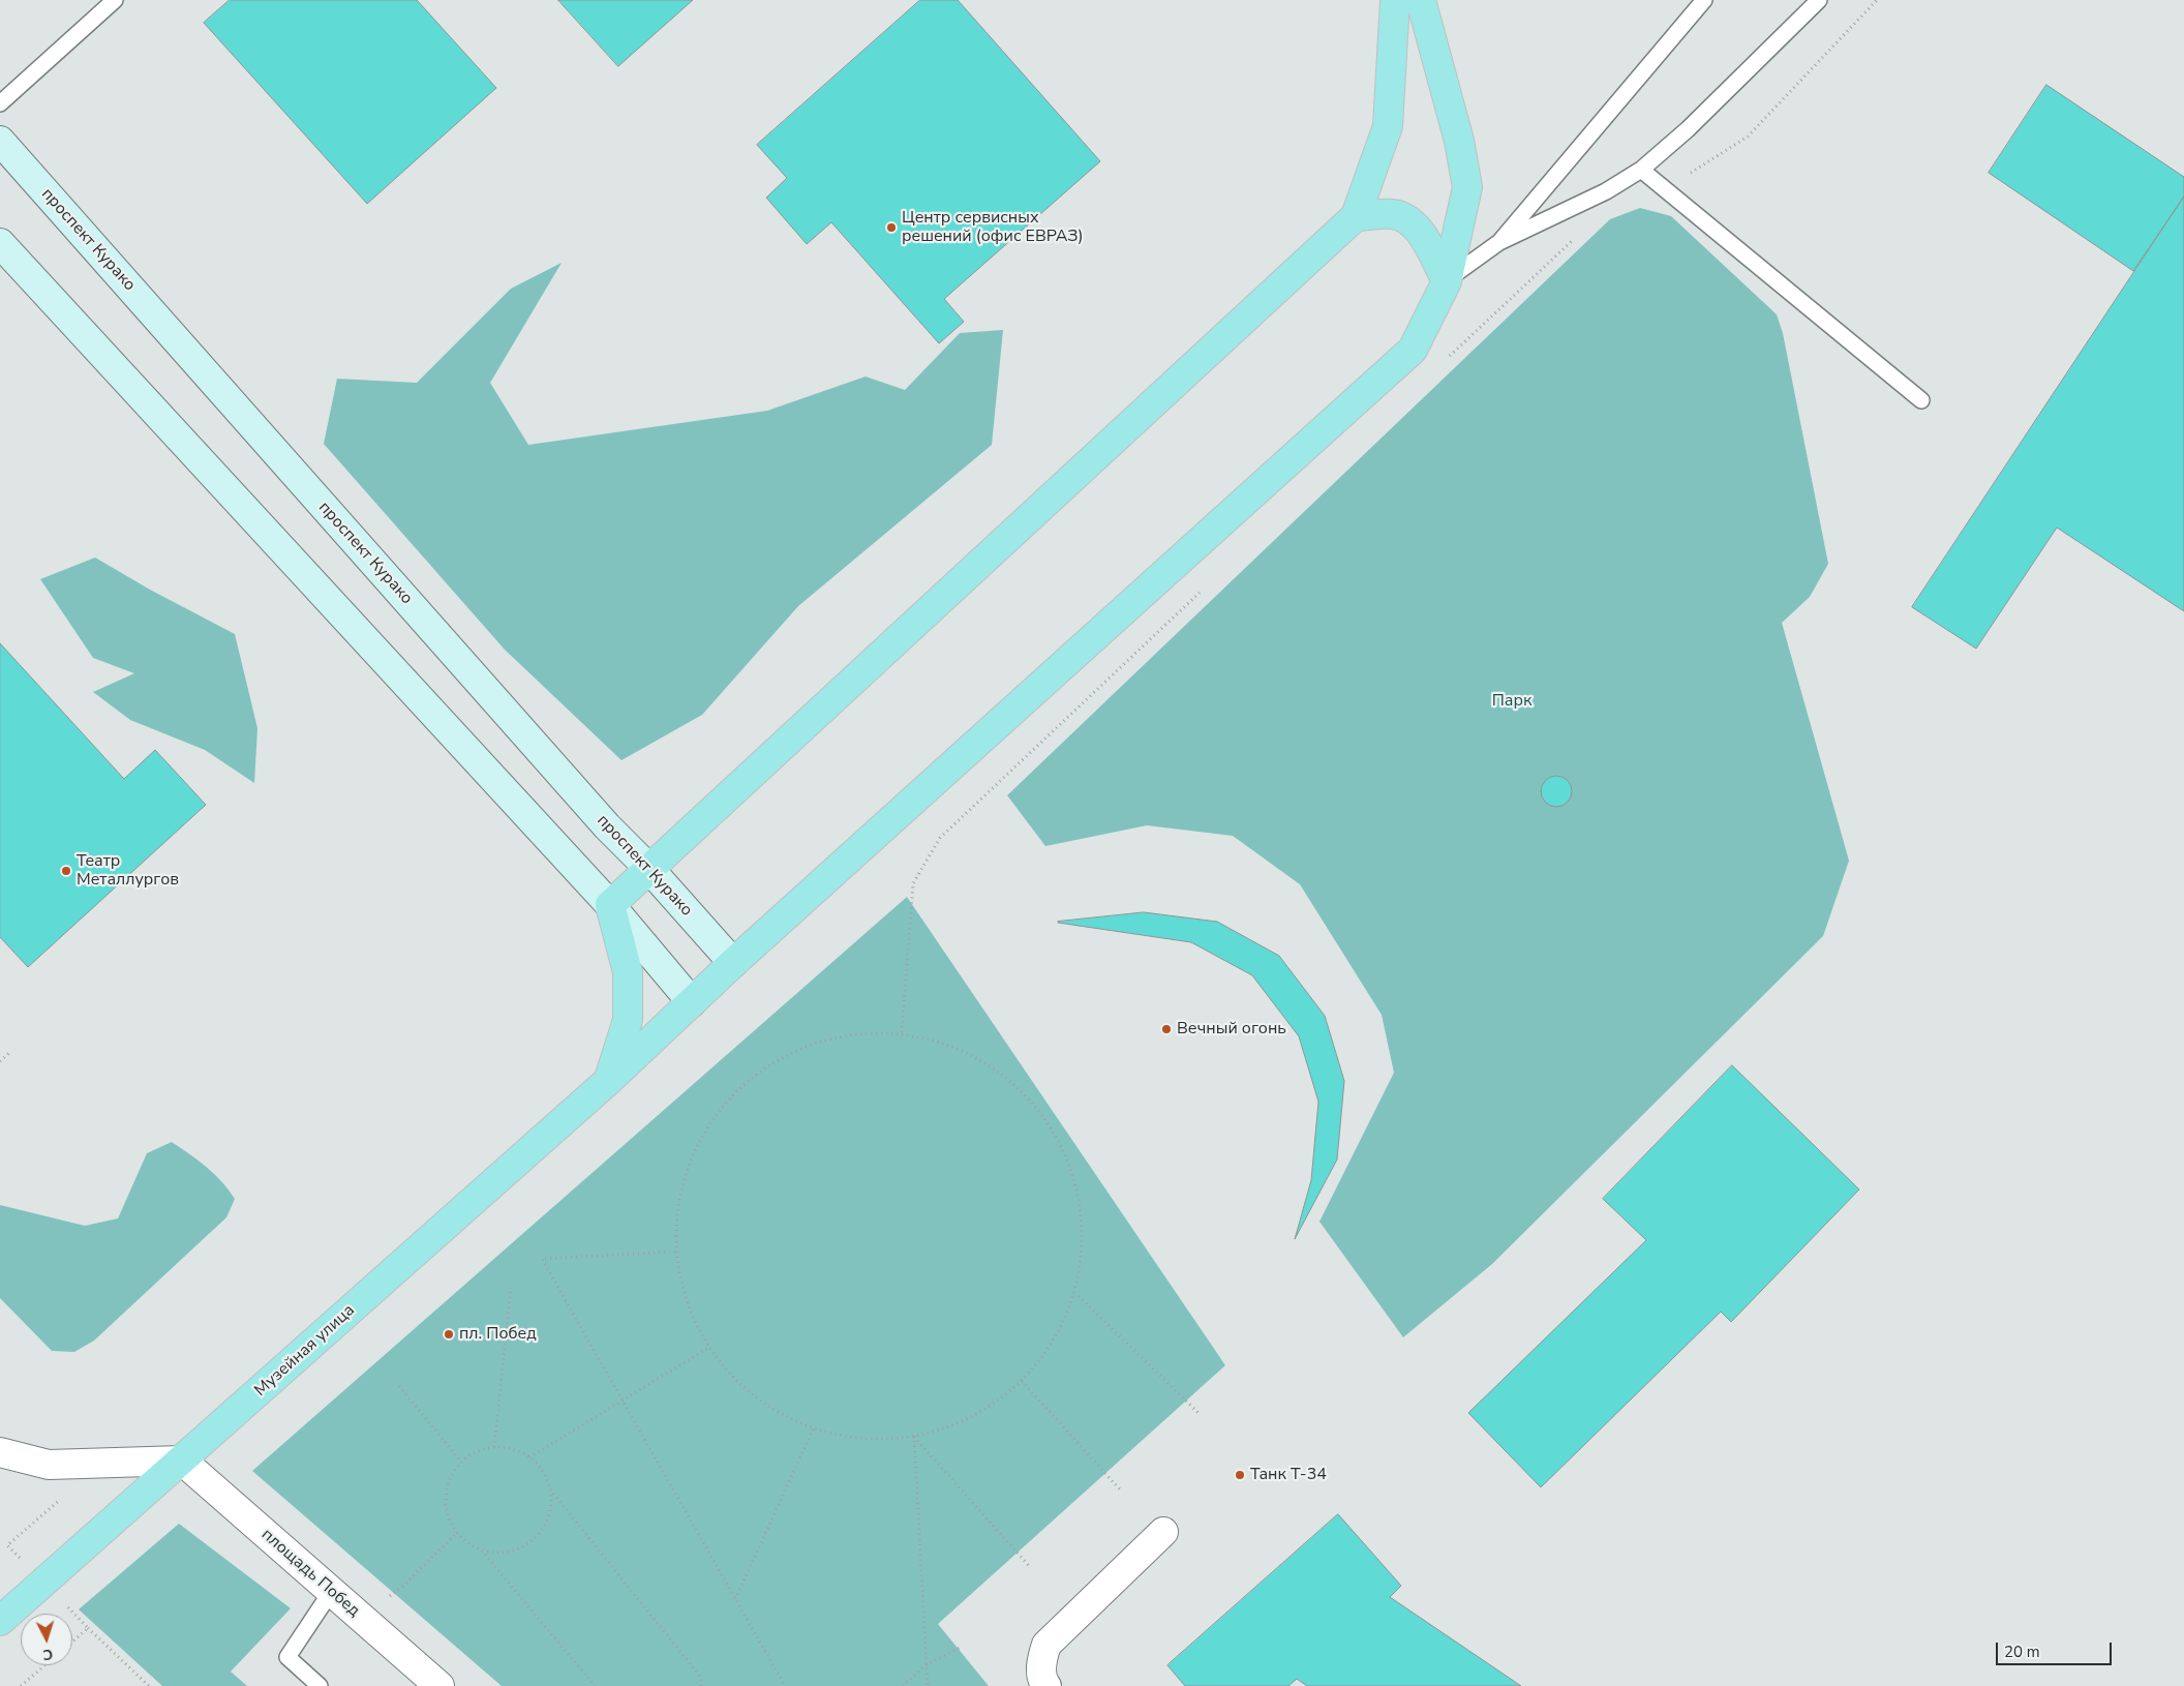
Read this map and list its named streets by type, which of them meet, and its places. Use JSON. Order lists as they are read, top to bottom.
{
  "streets": {
    "main road": ["проспект Курако", "Музейная улица"],
    "street": ["площадь Побед"]
  },
  "crossings": [
    ["проспект Курако", "Музейная улица"],
    ["Музейная улица", "площадь Побед"]
  ],
  "parks": ["Парк"],
  "places": [
    "Центр сервисных решений (офис ЕВРАЗ)",
    "Театр Металлургов",
    "Вечный огонь",
    "пл. Побед",
    "Танк Т-34"
  ],
  "scale_bar": "20 m",
  "north": "bottom"
}
